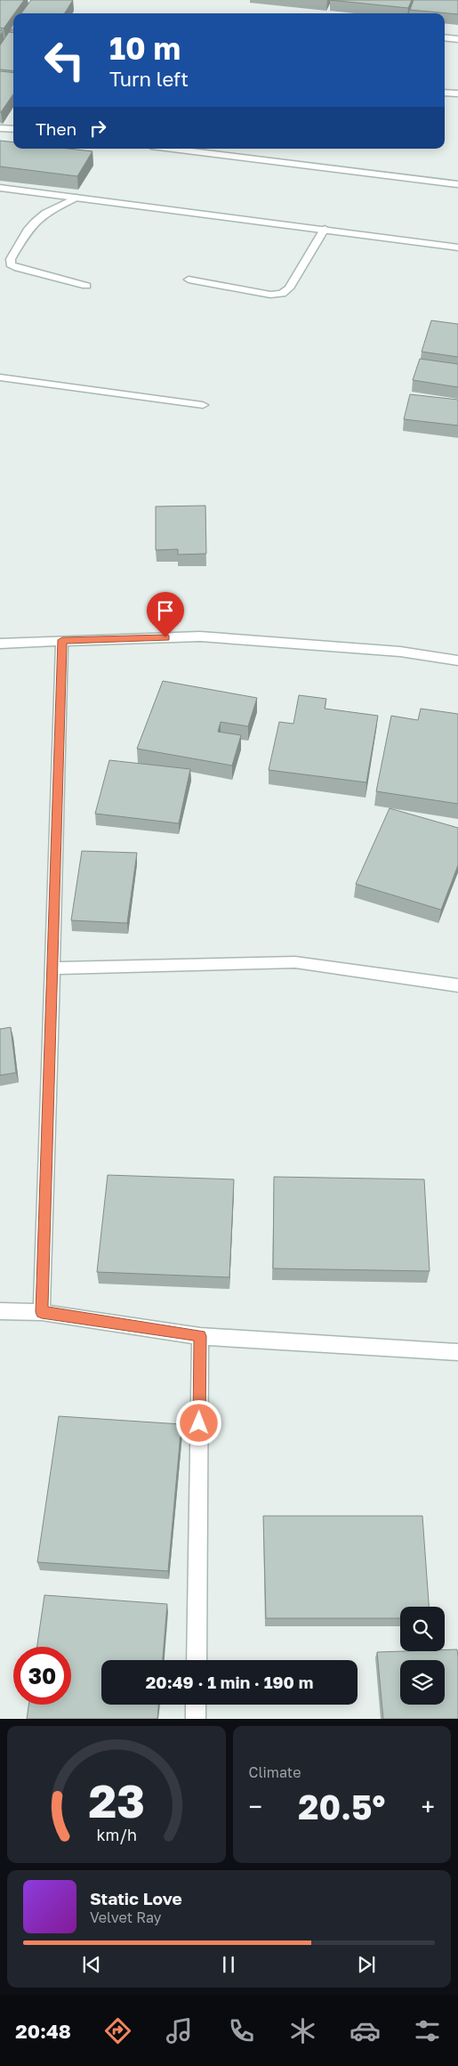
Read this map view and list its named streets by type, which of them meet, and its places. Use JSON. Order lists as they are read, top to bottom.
{
  "page": {
    "turn": ["10 m", "Turn left"],
    "then": "Then",
    "limit": "30",
    "trip": "20:49 · 1 min · 190 m",
    "tile": "Climate",
    "heat": ["−", "20.5°", "+"],
    "song": ["Static Love", "Velvet Ray"],
    "tabs": "20:48",
    "gauge": ["23", "km/h"]
  }
}
